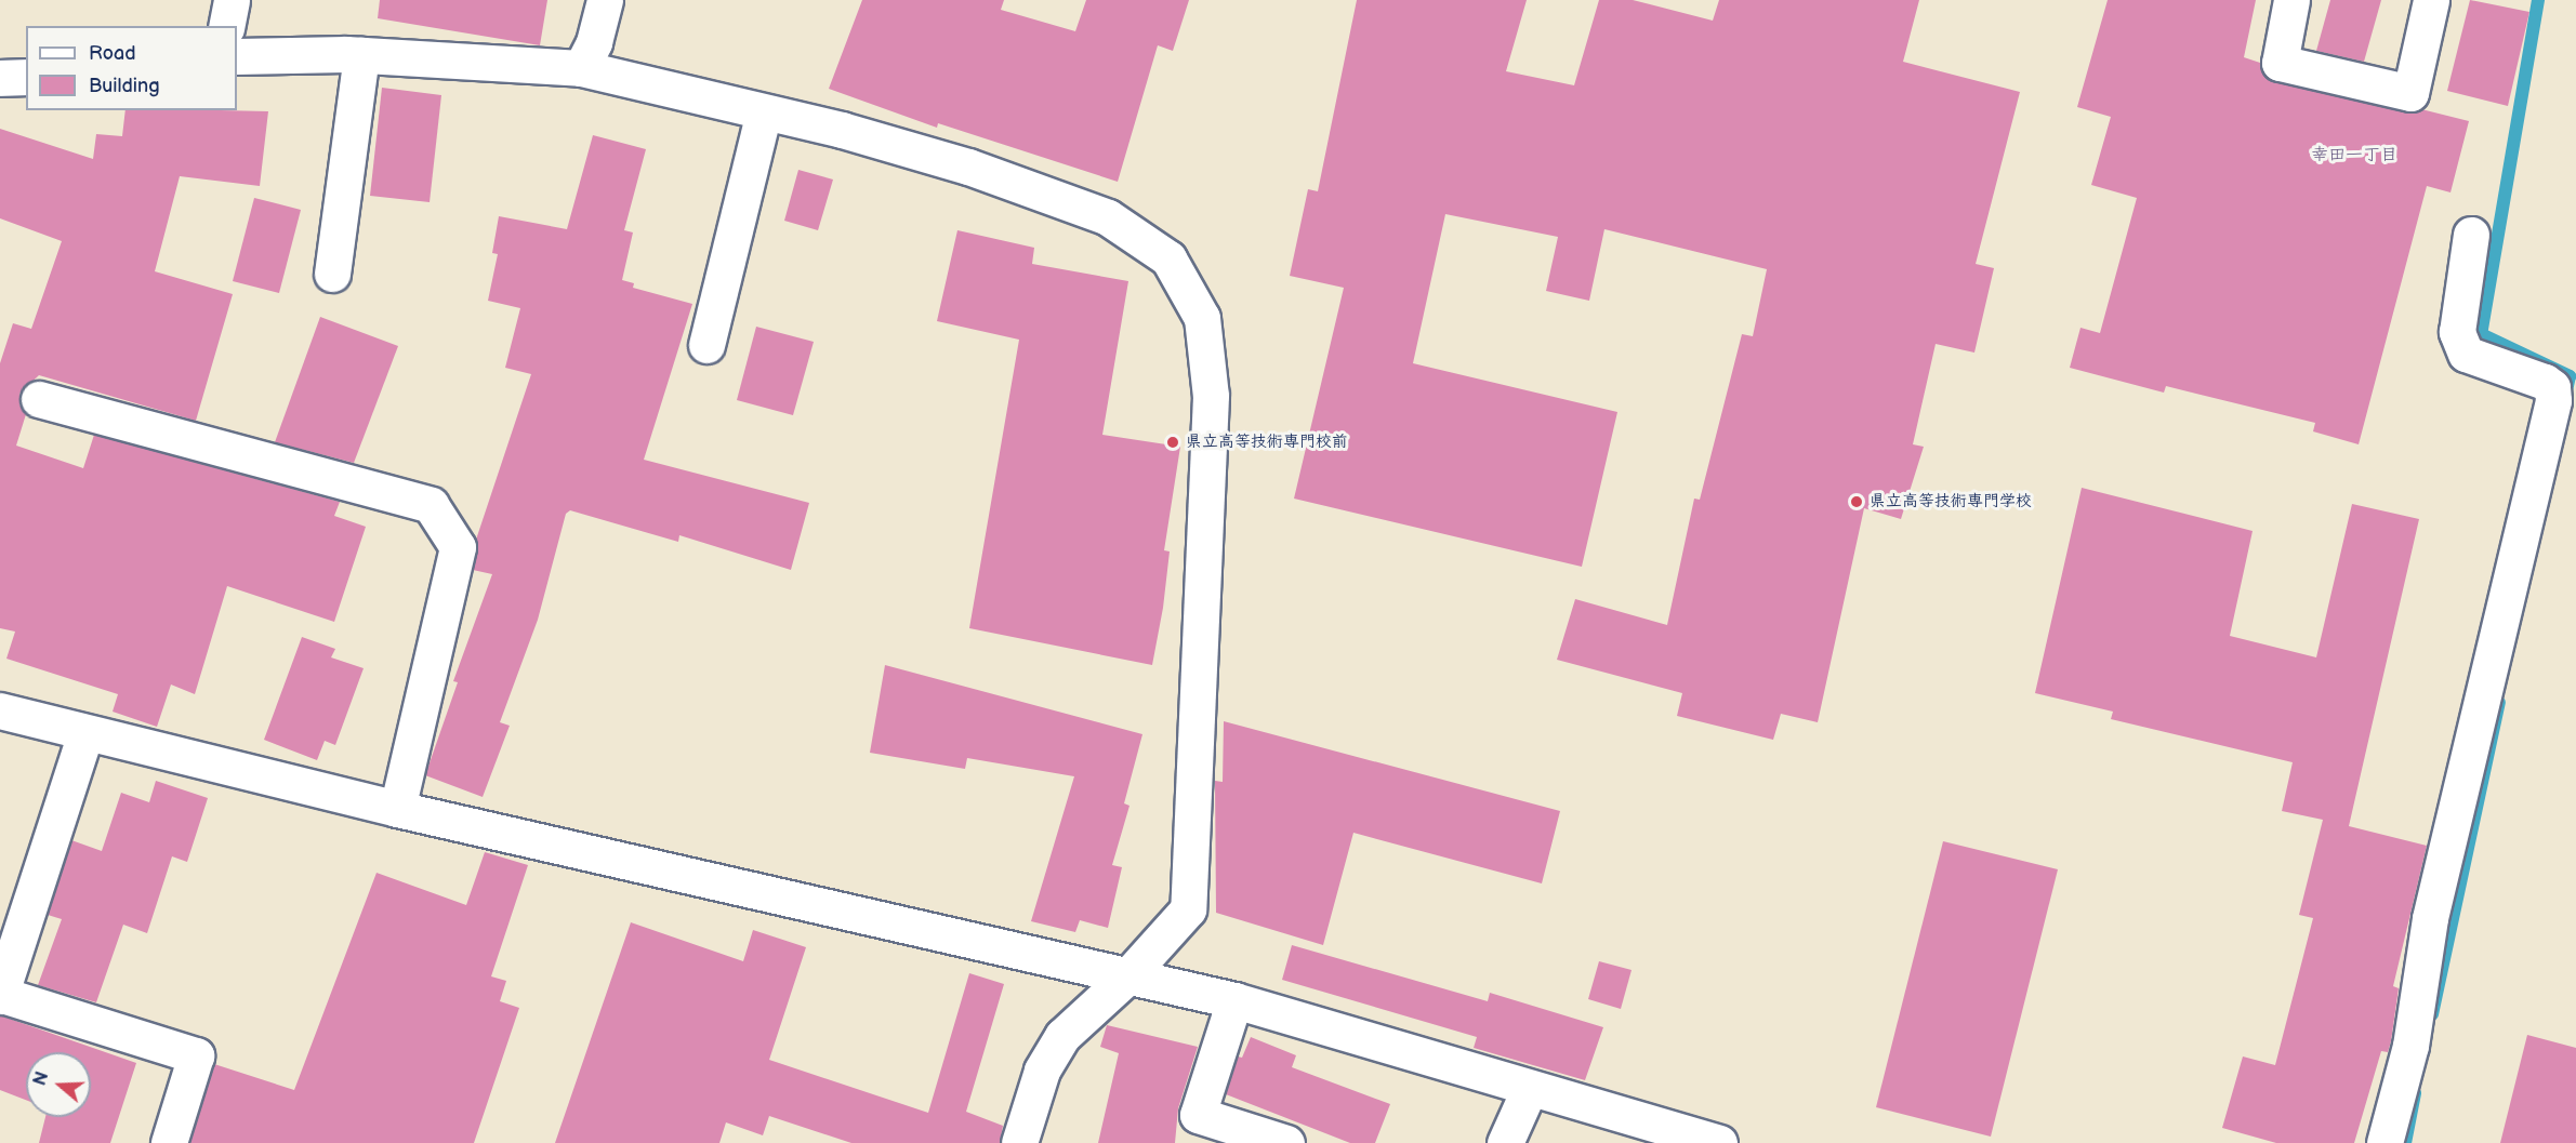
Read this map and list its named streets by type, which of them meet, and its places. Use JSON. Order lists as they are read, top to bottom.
{
  "districts": ["幸田一丁目"],
  "places": ["県立高等技術専門校前", "県立高等技術専門学校"],
  "legend": ["Road", "Building"],
  "north": "left"
}
